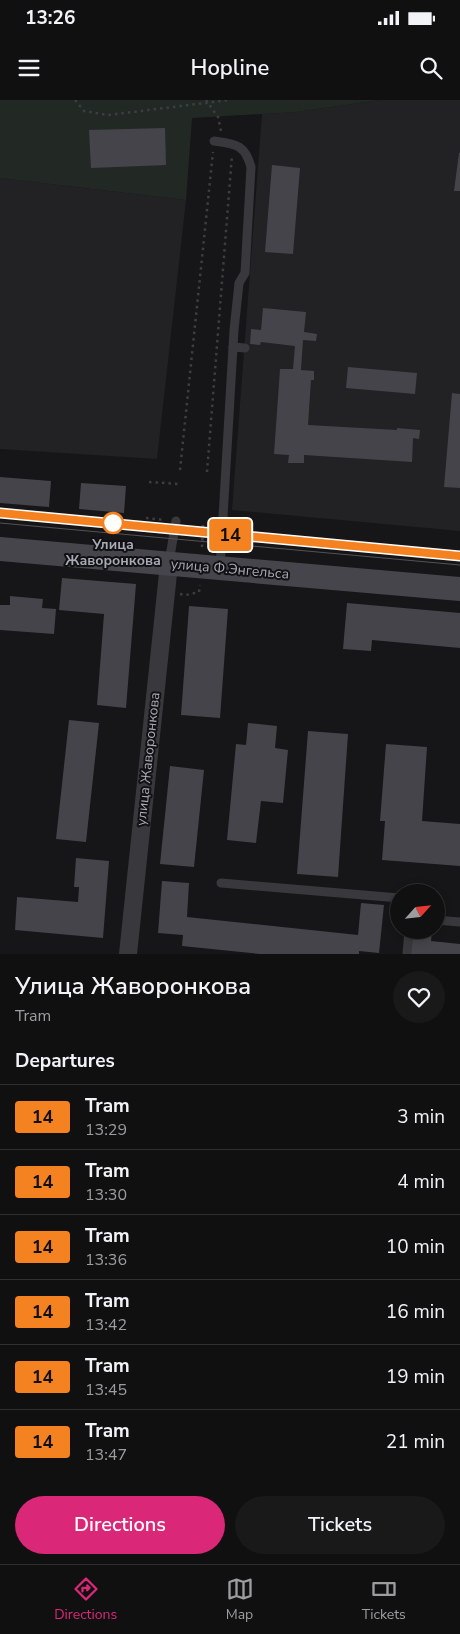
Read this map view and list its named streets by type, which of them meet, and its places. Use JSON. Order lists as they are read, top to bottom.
{
  "streets": {
    "street": ["улица Ф.Энгельса", "улица Жаворонкова"]
  },
  "crossings": [
    ["улица Ф.Энгельса", "улица Жаворонкова"]
  ],
  "places": ["Улица Жаворонкова"],
  "lines": ["tram line 14"],
  "north": "top right",
  "page": {
    "status": "13:26",
    "header": "Hopline",
    "on_map": "14",
    "heading": [
      ["Улица Жаворонкова", "Tram"],
      "Departures"
    ],
    "list": [
      {
        "mark": "14",
        "name": "Tram",
        "note": "13:29",
        "value": "3 min"
      },
      {
        "mark": "14",
        "name": "Tram",
        "note": "13:30",
        "value": "4 min"
      },
      {
        "mark": "14",
        "name": "Tram",
        "note": "13:36",
        "value": "10 min"
      },
      {
        "mark": "14",
        "name": "Tram",
        "note": "13:42",
        "value": "16 min"
      },
      {
        "mark": "14",
        "name": "Tram",
        "note": "13:45",
        "value": "19 min"
      },
      {
        "mark": "14",
        "name": "Tram",
        "note": "13:47",
        "value": "21 min"
      }
    ],
    "buttons": ["Directions", "Tickets"],
    "tabs": ["Directions", "Map", "Tickets"]
  }
}
